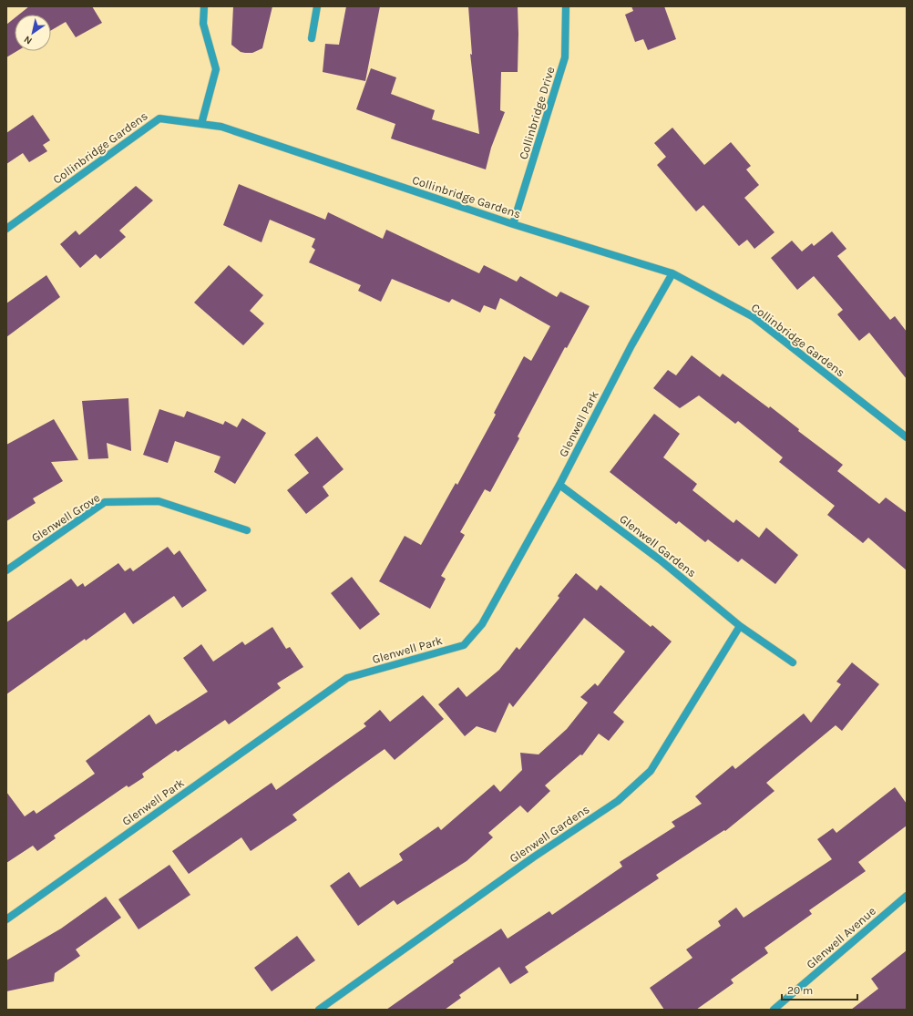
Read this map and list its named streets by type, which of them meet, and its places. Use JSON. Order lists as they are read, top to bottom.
{
  "streets": {
    "street": [
      "Collinbridge Drive",
      "Collinbridge Gardens",
      "Glenwell Park",
      "Glenwell Grove",
      "Glenwell Gardens",
      "Glenwell Avenue"
    ]
  },
  "crossings": [
    ["Collinbridge Drive", "Collinbridge Gardens"],
    ["Collinbridge Gardens", "Glenwell Park"],
    ["Glenwell Park", "Glenwell Gardens"]
  ],
  "scale_bar": "20 m",
  "north": "bottom left"
}
